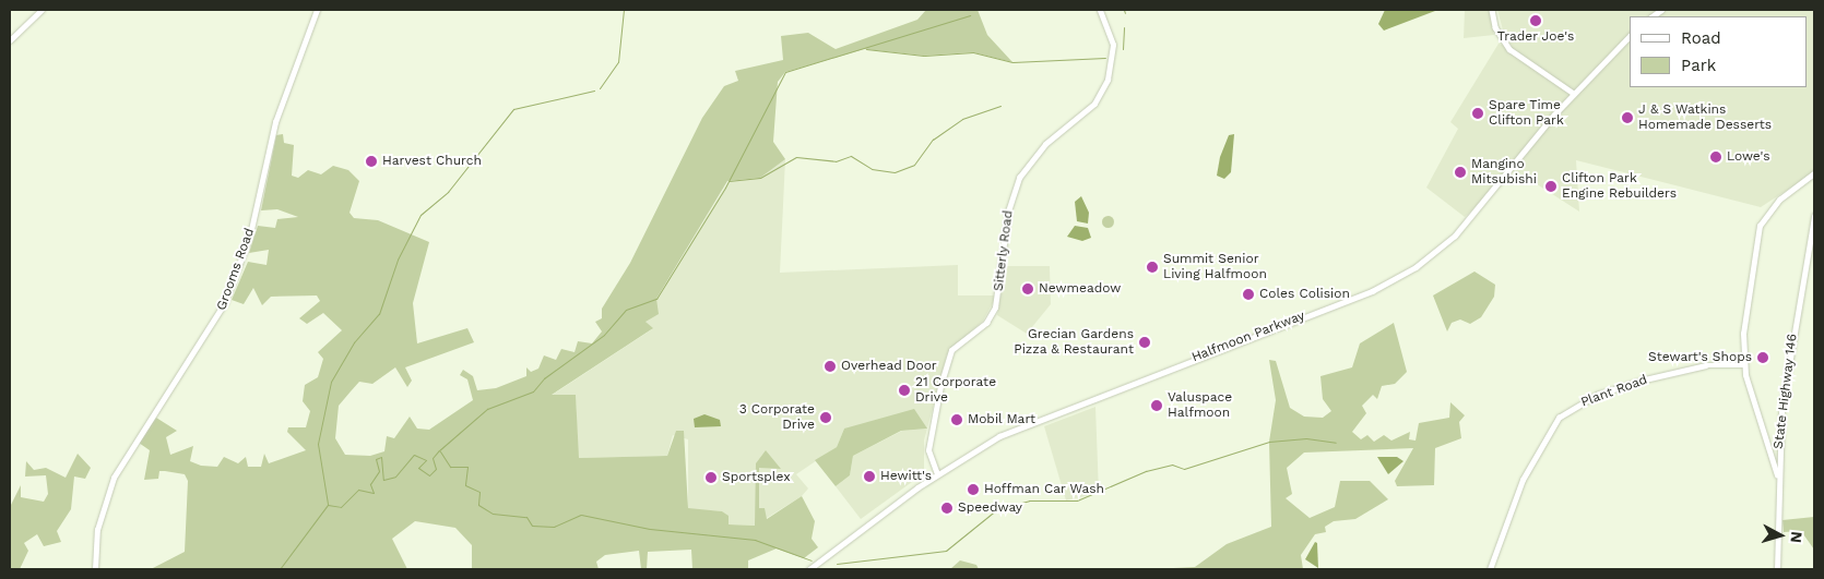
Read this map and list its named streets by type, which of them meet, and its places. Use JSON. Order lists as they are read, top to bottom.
{
  "streets": {
    "main road": ["Halfmoon Parkway", "State Highway 146"],
    "street": ["Sitterly Road", "Grooms Road", "Plant Road"]
  },
  "crossings": [
    ["Sitterly Road", "Halfmoon Parkway"]
  ],
  "places": [
    "Trader Joe's",
    "Spare Time Clifton Park",
    "J & S Watkins Homemade Desserts",
    "Lowe's",
    "Harvest Church",
    "Mangino Mitsubishi",
    "Clifton Park Engine Rebuilders",
    "Summit Senior Living Halfmoon",
    "Newmeadow",
    "Coles Colision",
    "Grecian Gardens Pizza & Restaurant",
    "Stewart's Shops",
    "Overhead Door",
    "21 Corporate Drive",
    "Valuspace Halfmoon",
    "3 Corporate Drive",
    "Mobil Mart",
    "Hewitt's",
    "Sportsplex",
    "Hoffman Car Wash",
    "Speedway"
  ],
  "legend": ["Road", "Park"],
  "north": "right"
}
